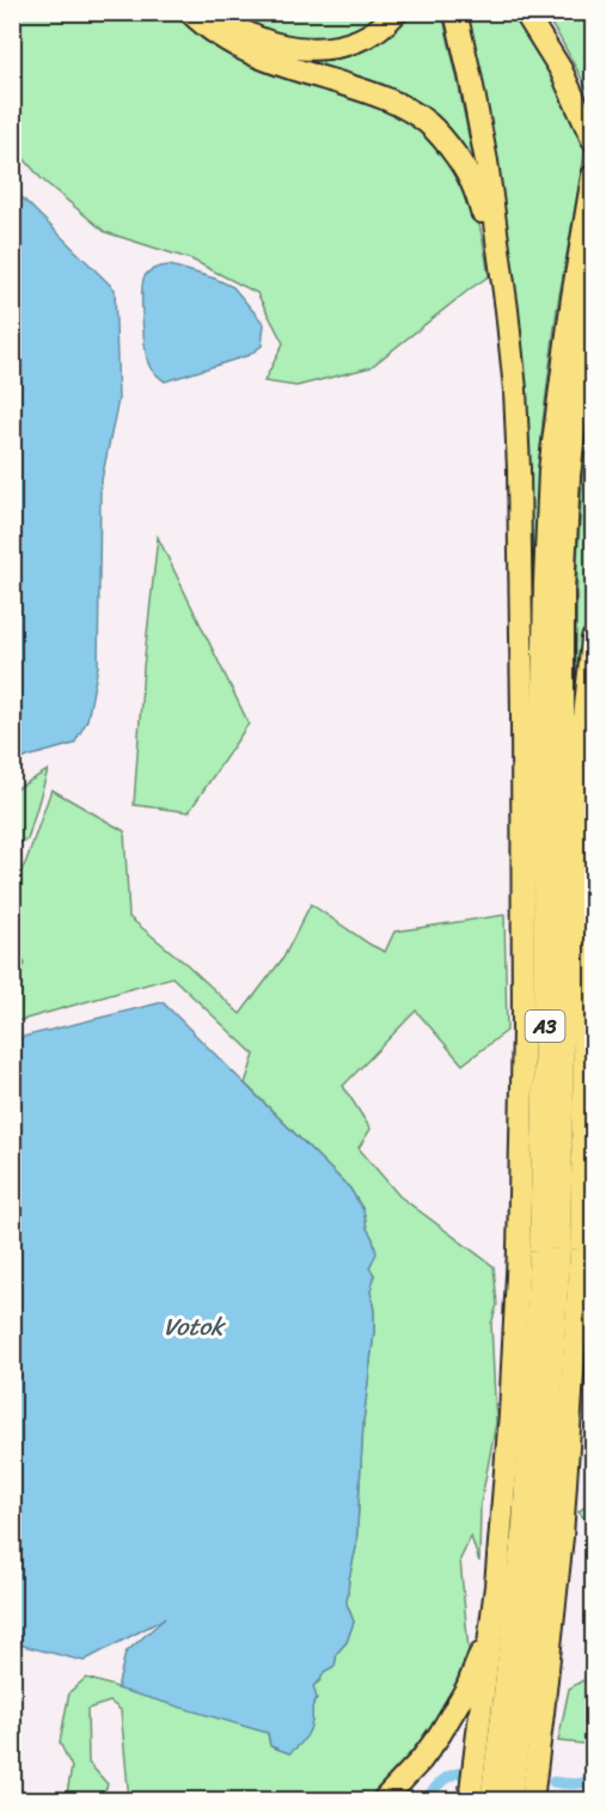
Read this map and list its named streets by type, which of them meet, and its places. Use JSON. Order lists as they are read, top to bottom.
{
  "streets": {
    "highway": ["A3"]
  },
  "water": ["Votok"]
}
